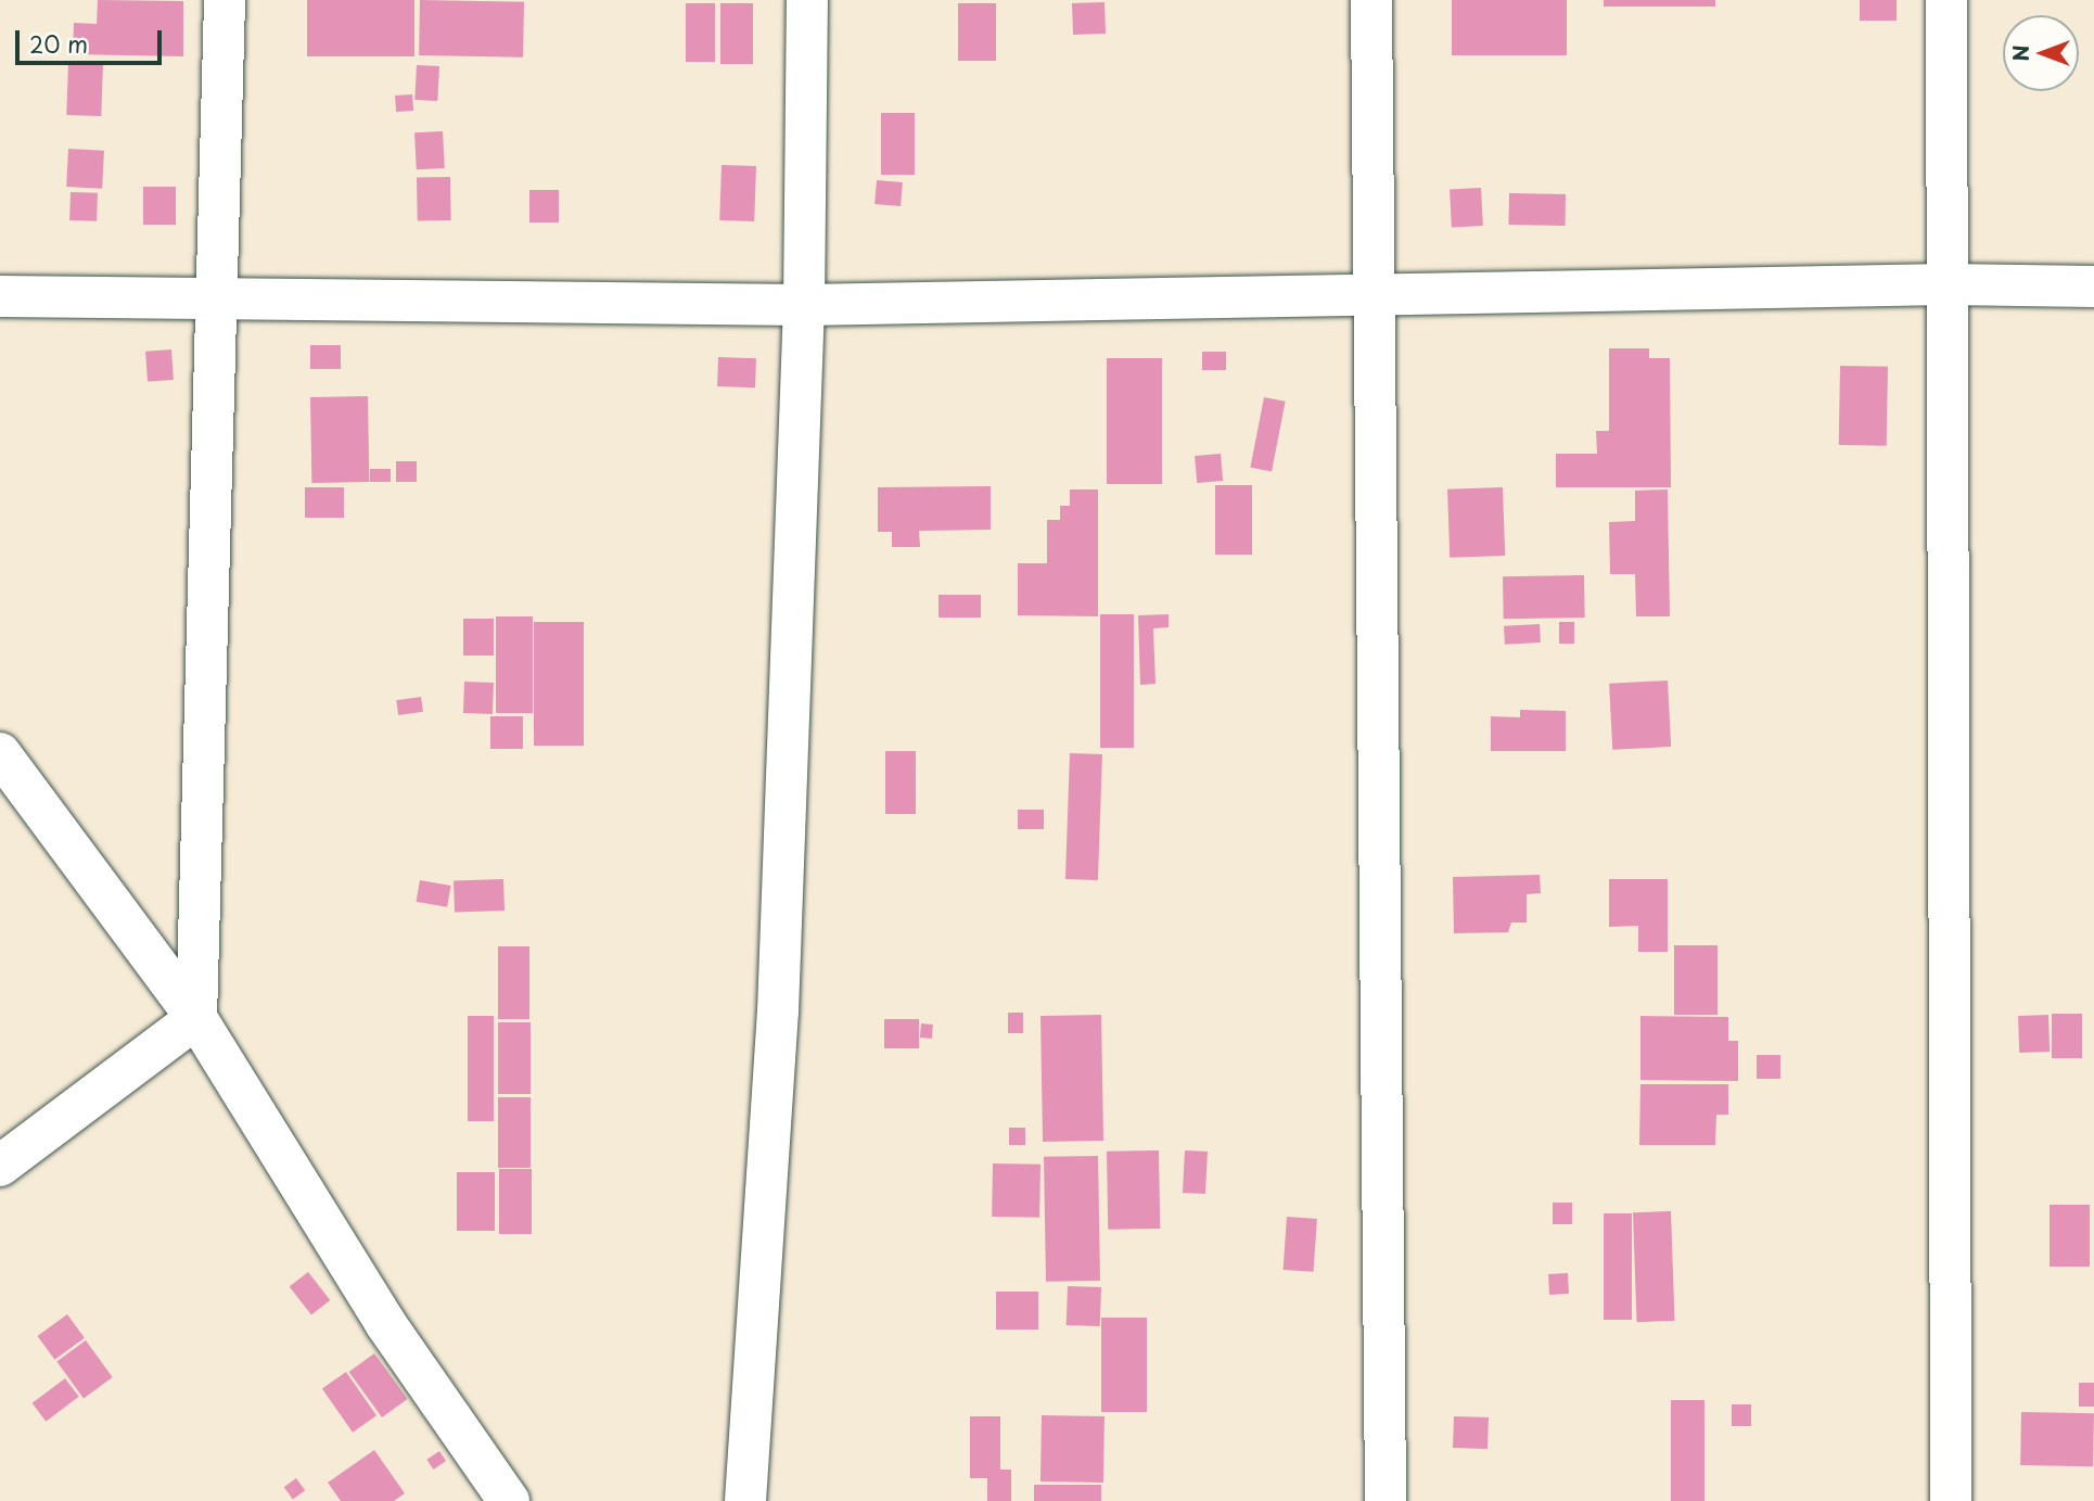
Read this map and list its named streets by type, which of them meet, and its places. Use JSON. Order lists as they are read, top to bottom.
{
  "scale_bar": "20 m",
  "north": "left"
}
